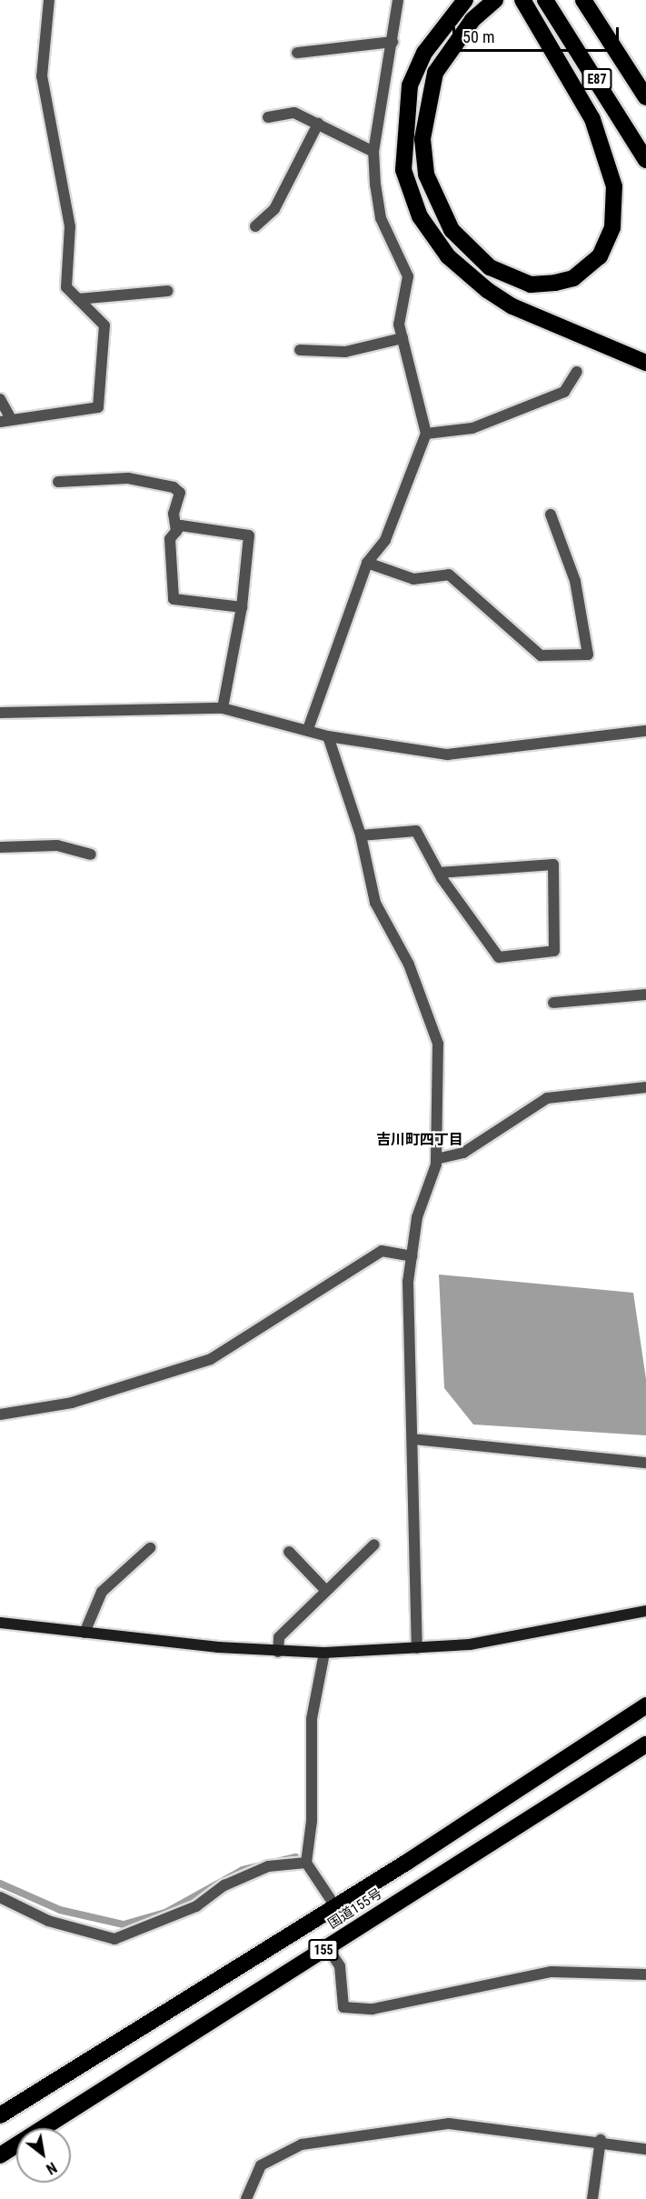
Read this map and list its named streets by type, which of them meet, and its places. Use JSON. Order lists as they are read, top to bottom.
{
  "streets": {
    "highway": ["E87", "国道155号", "155"]
  },
  "districts": ["吉川町四丁目"],
  "scale_bar": "50 m",
  "north": "bottom right"
}
